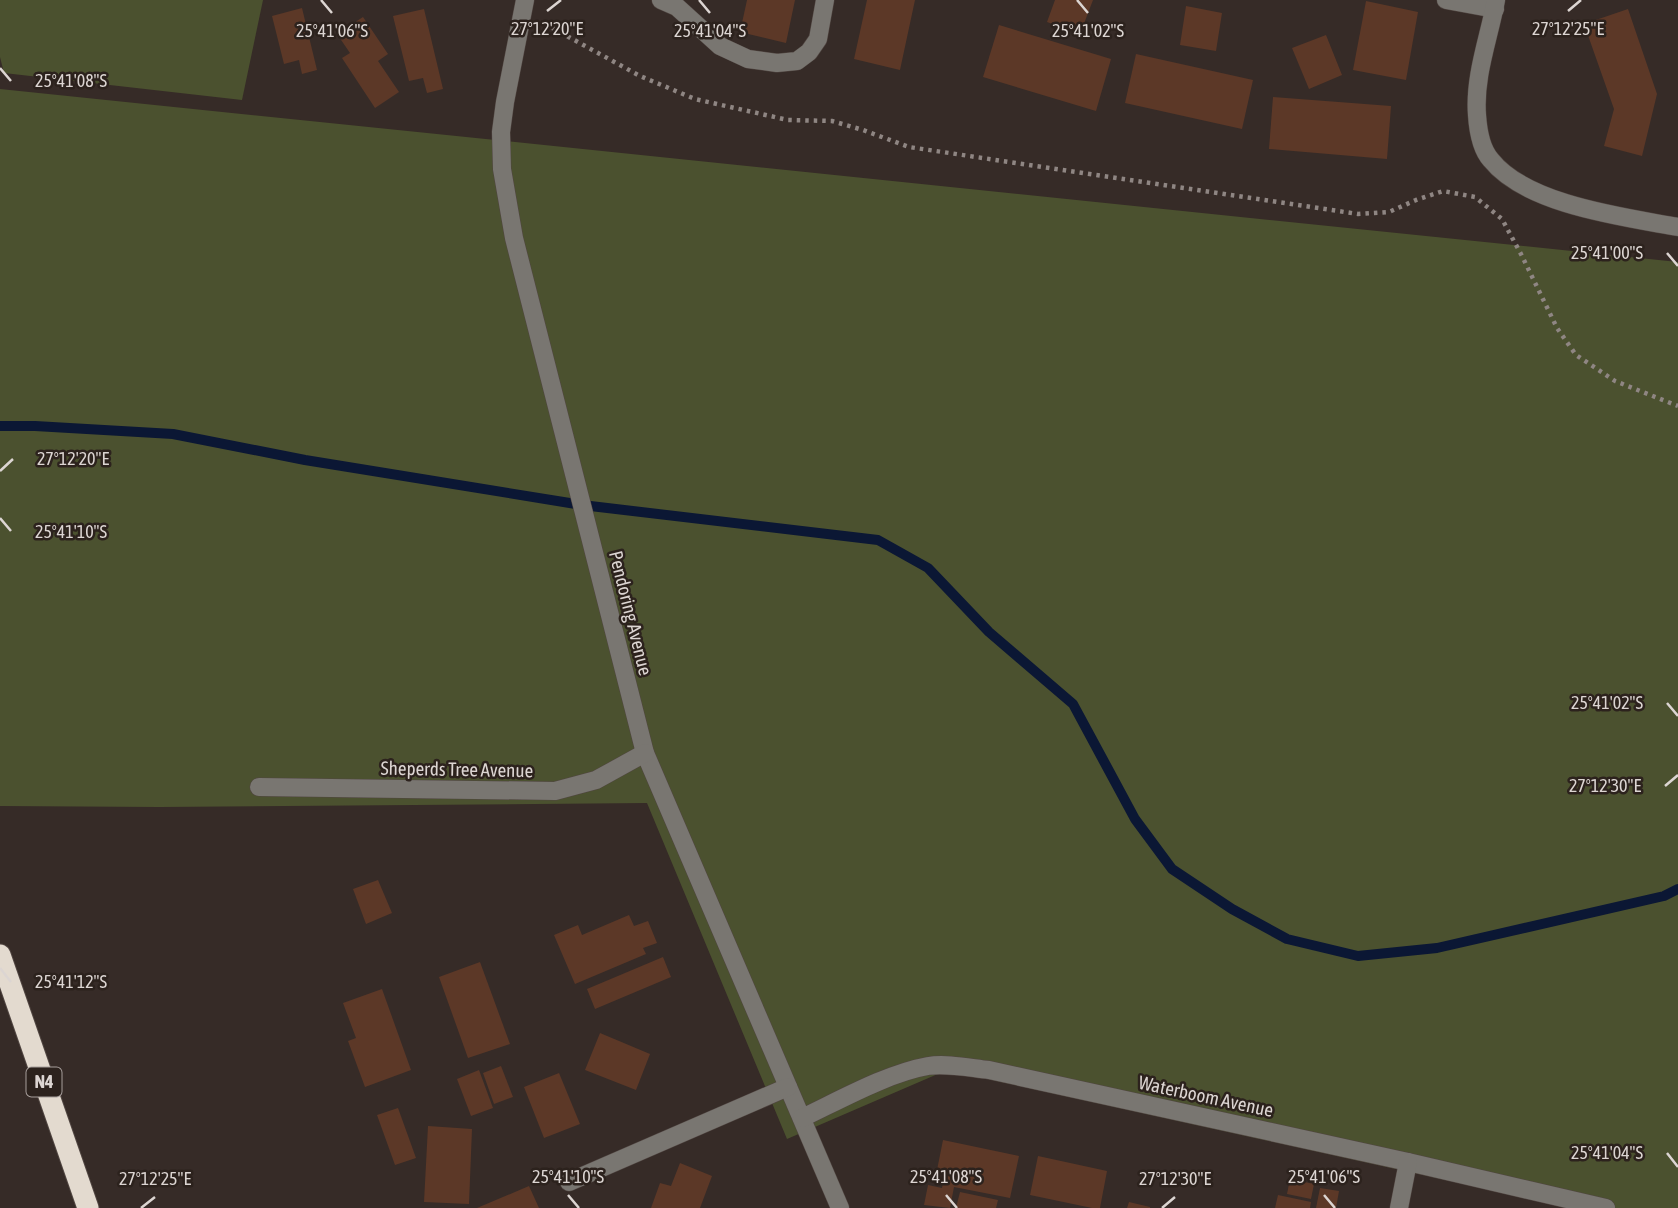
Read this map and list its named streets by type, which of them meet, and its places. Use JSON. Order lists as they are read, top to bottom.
{
  "streets": {
    "highway": ["N4"],
    "street": ["Pendoring Avenue", "Sheperds Tree Avenue", "Waterboom Avenue"]
  },
  "crossings": [
    ["Pendoring Avenue", "Sheperds Tree Avenue"],
    ["Pendoring Avenue", "Waterboom Avenue"]
  ],
  "coordinates": [
    "27°12'20\"E",
    "27°12'25\"E",
    "25°41'06\"S",
    "25°41'04\"S",
    "25°41'02\"S",
    "25°41'08\"S",
    "25°41'00\"S",
    "25°41'10\"S",
    "27°12'30\"E",
    "25°41'12\"S"
  ]
}
